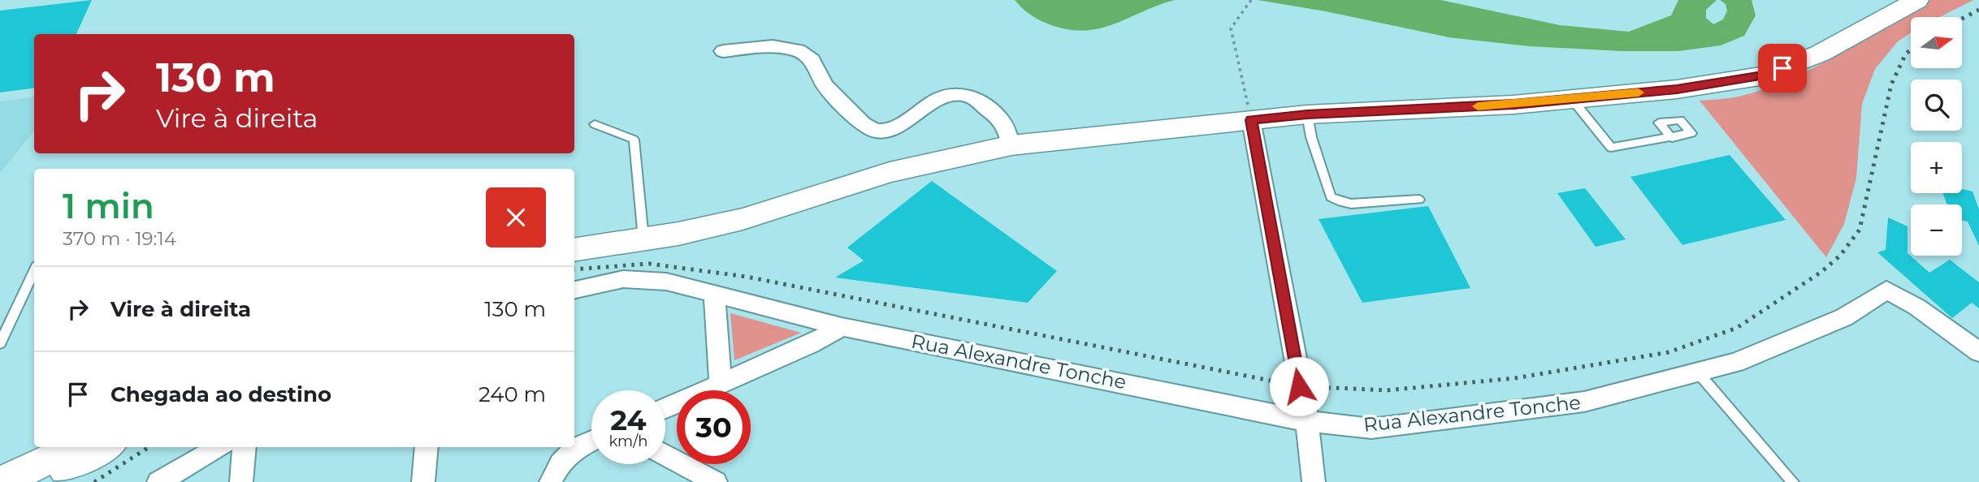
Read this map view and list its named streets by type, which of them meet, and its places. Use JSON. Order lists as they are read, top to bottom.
{
  "streets": {
    "street": ["Rua Alexandre Tonche"]
  },
  "north": "right",
  "page": {
    "map_buttons": ["+", "−"],
    "turn": ["130 m", "Vire à direita"],
    "heading": ["1 min", "370 m · 19:14"],
    "list": [
      {
        "name": "Vire à direita",
        "value": "130 m"
      },
      {
        "name": "Chegada ao destino",
        "value": "240 m"
      }
    ],
    "speed": "24 km/h",
    "limit": "30"
  }
}
